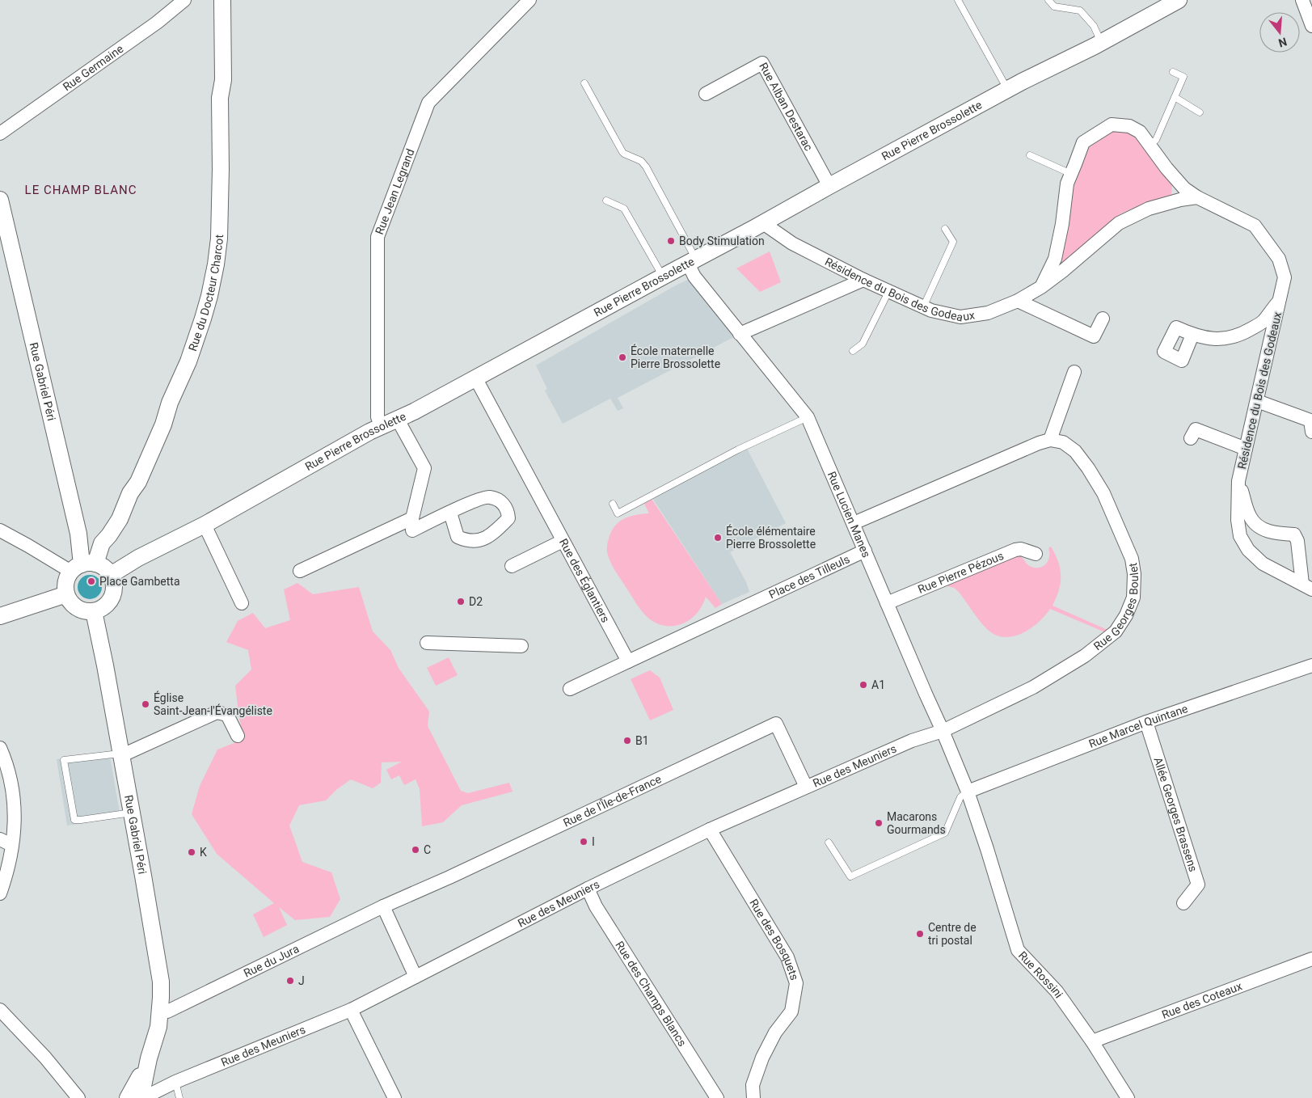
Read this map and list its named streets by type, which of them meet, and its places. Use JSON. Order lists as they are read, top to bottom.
{
  "streets": {
    "street": [
      "Rue Germaine",
      "Rue Alban Destarac",
      "Rue Pierre Brossolette",
      "Rue Jean Legrand",
      "Résidence du Bois des Godeaux",
      "Rue du Docteur Charcot",
      "Rue Gabriel Péri",
      "Rue Lucien Manes",
      "Rue Pierre Pézous",
      "Place des Tilleuls",
      "Rue des Églantiers",
      "Rue Georges Boulet",
      "Rue Marcel Quintane",
      "Rue des Meuniers",
      "Rue de l'Île-de-France",
      "Allée Georges Brassens",
      "Rue des Bosquets",
      "Rue du Jura",
      "Rue Rossini",
      "Rue des Champs Blancs",
      "Rue des Coteaux"
    ]
  },
  "crossings": [
    ["Rue Alban Destarac", "Rue Pierre Brossolette"],
    ["Rue Pierre Brossolette", "Rue Jean Legrand"],
    ["Rue Pierre Brossolette", "Résidence du Bois des Godeaux"],
    ["Rue Pierre Brossolette", "Rue du Docteur Charcot"],
    ["Rue Pierre Brossolette", "Rue Gabriel Péri"],
    ["Rue Pierre Brossolette", "Rue Lucien Manes"],
    ["Rue Pierre Brossolette", "Rue des Églantiers"],
    ["Rue du Docteur Charcot", "Rue Gabriel Péri"],
    ["Rue Gabriel Péri", "Rue des Meuniers"],
    ["Rue Gabriel Péri", "Rue du Jura"],
    ["Rue Lucien Manes", "Rue Pierre Pézous"],
    ["Rue Lucien Manes", "Place des Tilleuls"],
    ["Rue Lucien Manes", "Rue Georges Boulet"],
    ["Rue Lucien Manes", "Rue Marcel Quintane"],
    ["Rue Lucien Manes", "Rue des Meuniers"],
    ["Rue Lucien Manes", "Rue Rossini"],
    ["Place des Tilleuls", "Rue des Églantiers"],
    ["Rue Georges Boulet", "Rue des Meuniers"],
    ["Rue Marcel Quintane", "Allée Georges Brassens"],
    ["Rue Marcel Quintane", "Rue Rossini"],
    ["Rue des Meuniers", "Rue de l'Île-de-France"],
    ["Rue des Meuniers", "Rue des Bosquets"],
    ["Rue des Meuniers", "Rue des Champs Blancs"],
    ["Rue de l'Île-de-France", "Rue du Jura"],
    ["Rue Rossini", "Rue des Coteaux"]
  ],
  "districts": ["LE CHAMP BLANC"],
  "places": [
    "Body Stimulation",
    "École maternelle Pierre Brossolette",
    "École élémentaire Pierre Brossolette",
    "Place Gambetta",
    "D2",
    "A1",
    "Église Saint-Jean-l'Évangéliste",
    "B1",
    "Macarons Gourmands",
    "I",
    "C",
    "K",
    "Centre de tri postal",
    "J"
  ],
  "north": "bottom"
}
